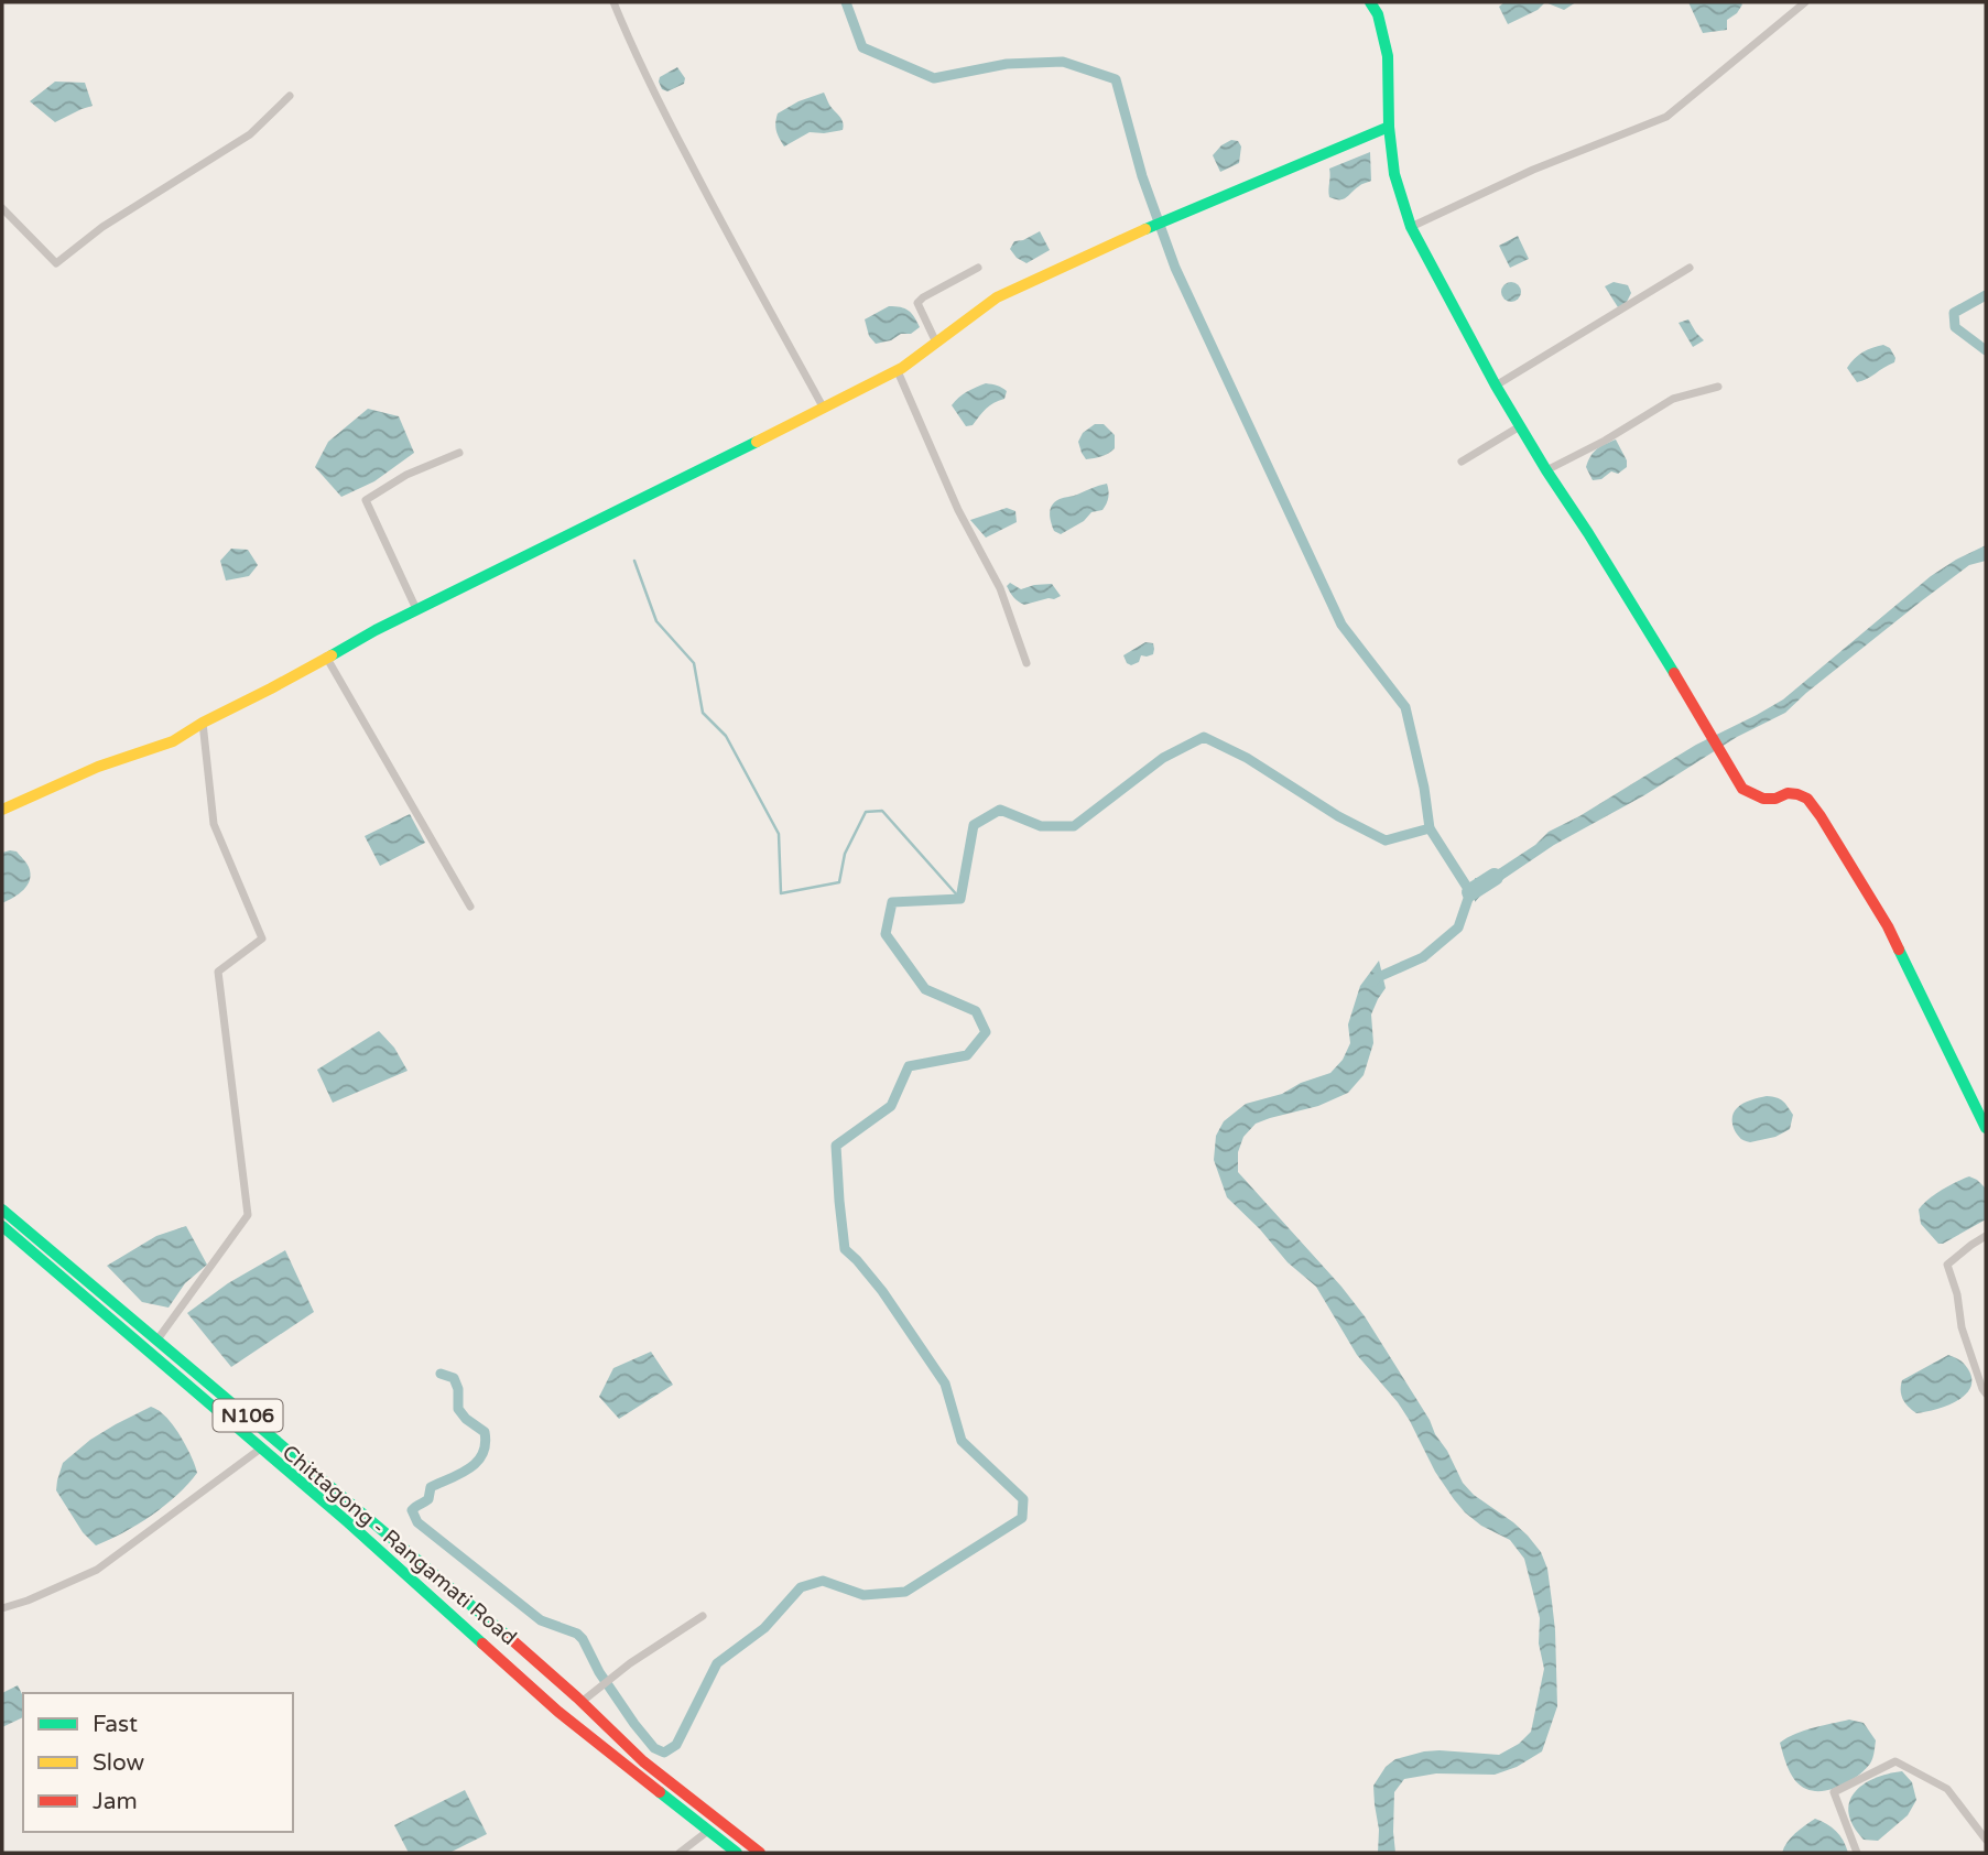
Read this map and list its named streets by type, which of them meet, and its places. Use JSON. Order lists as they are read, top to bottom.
{
  "streets": {
    "main road": ["N106", "Chittagong - Rangamati Road"]
  },
  "legend": ["Fast", "Slow", "Jam"]
}
